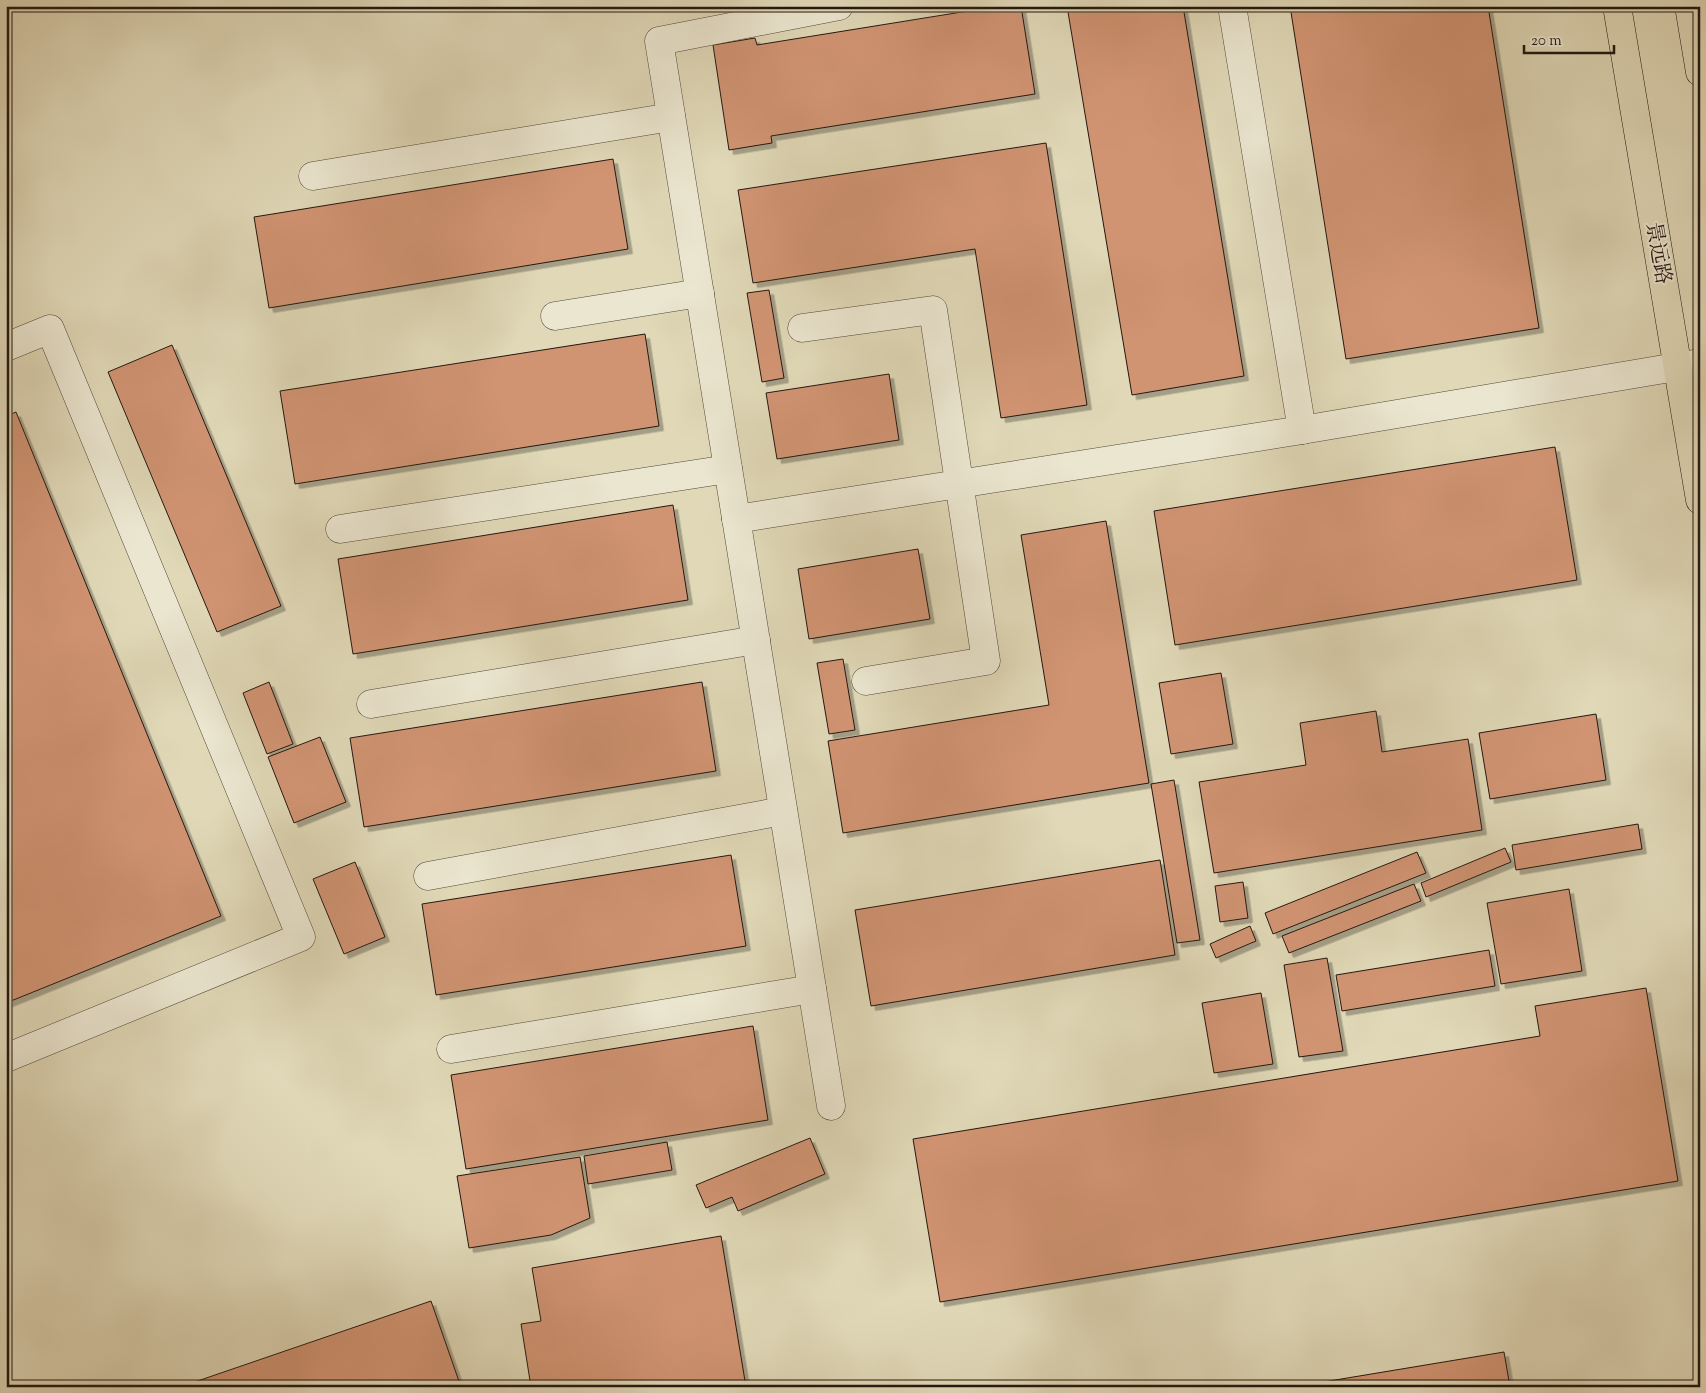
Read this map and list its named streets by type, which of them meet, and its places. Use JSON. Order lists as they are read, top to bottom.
{
  "streets": {
    "main road": ["景远路"]
  },
  "scale_bar": "20 m"
}
